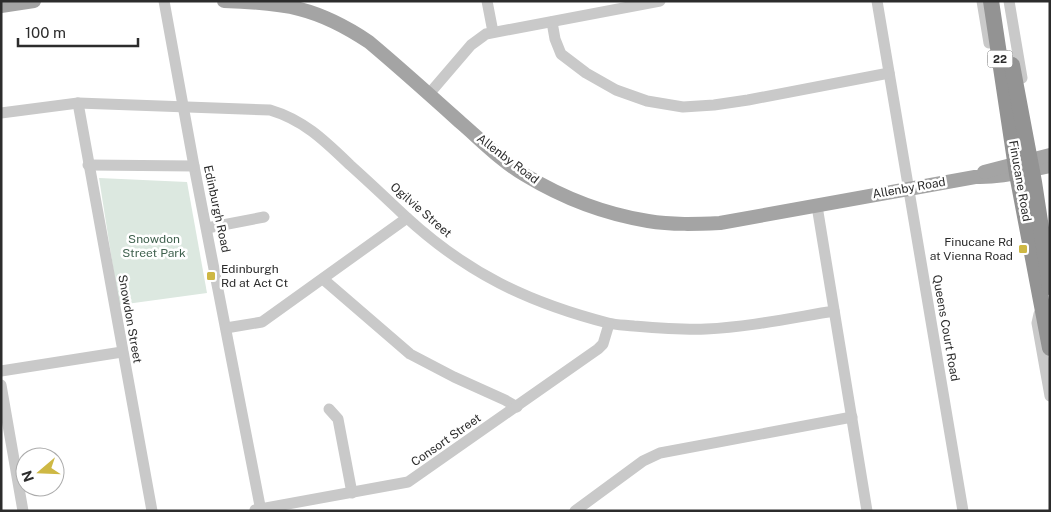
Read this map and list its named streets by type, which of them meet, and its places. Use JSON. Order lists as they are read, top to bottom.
{
  "streets": {
    "highway": ["22", "Finucane Road"],
    "main road": ["Allenby Road"],
    "street": [
      "Edinburgh Road",
      "Ogilvie Street",
      "Snowdon Street",
      "Queens Court Road",
      "Consort Street"
    ]
  },
  "crossings": [
    ["Allenby Road", "Finucane Road"],
    ["Allenby Road", "Queens Court Road"],
    ["Edinburgh Road", "Ogilvie Street"],
    ["Edinburgh Road", "Consort Street"],
    ["Ogilvie Street", "Snowdon Street"],
    ["Ogilvie Street", "Consort Street"]
  ],
  "parks": ["Snowdon Street Park"],
  "places": {
    "transit": ["Finucane Rd at Vienna Road", "Edinburgh Rd at Act Ct"]
  },
  "scale_bar": "100 m",
  "north": "left"
}
